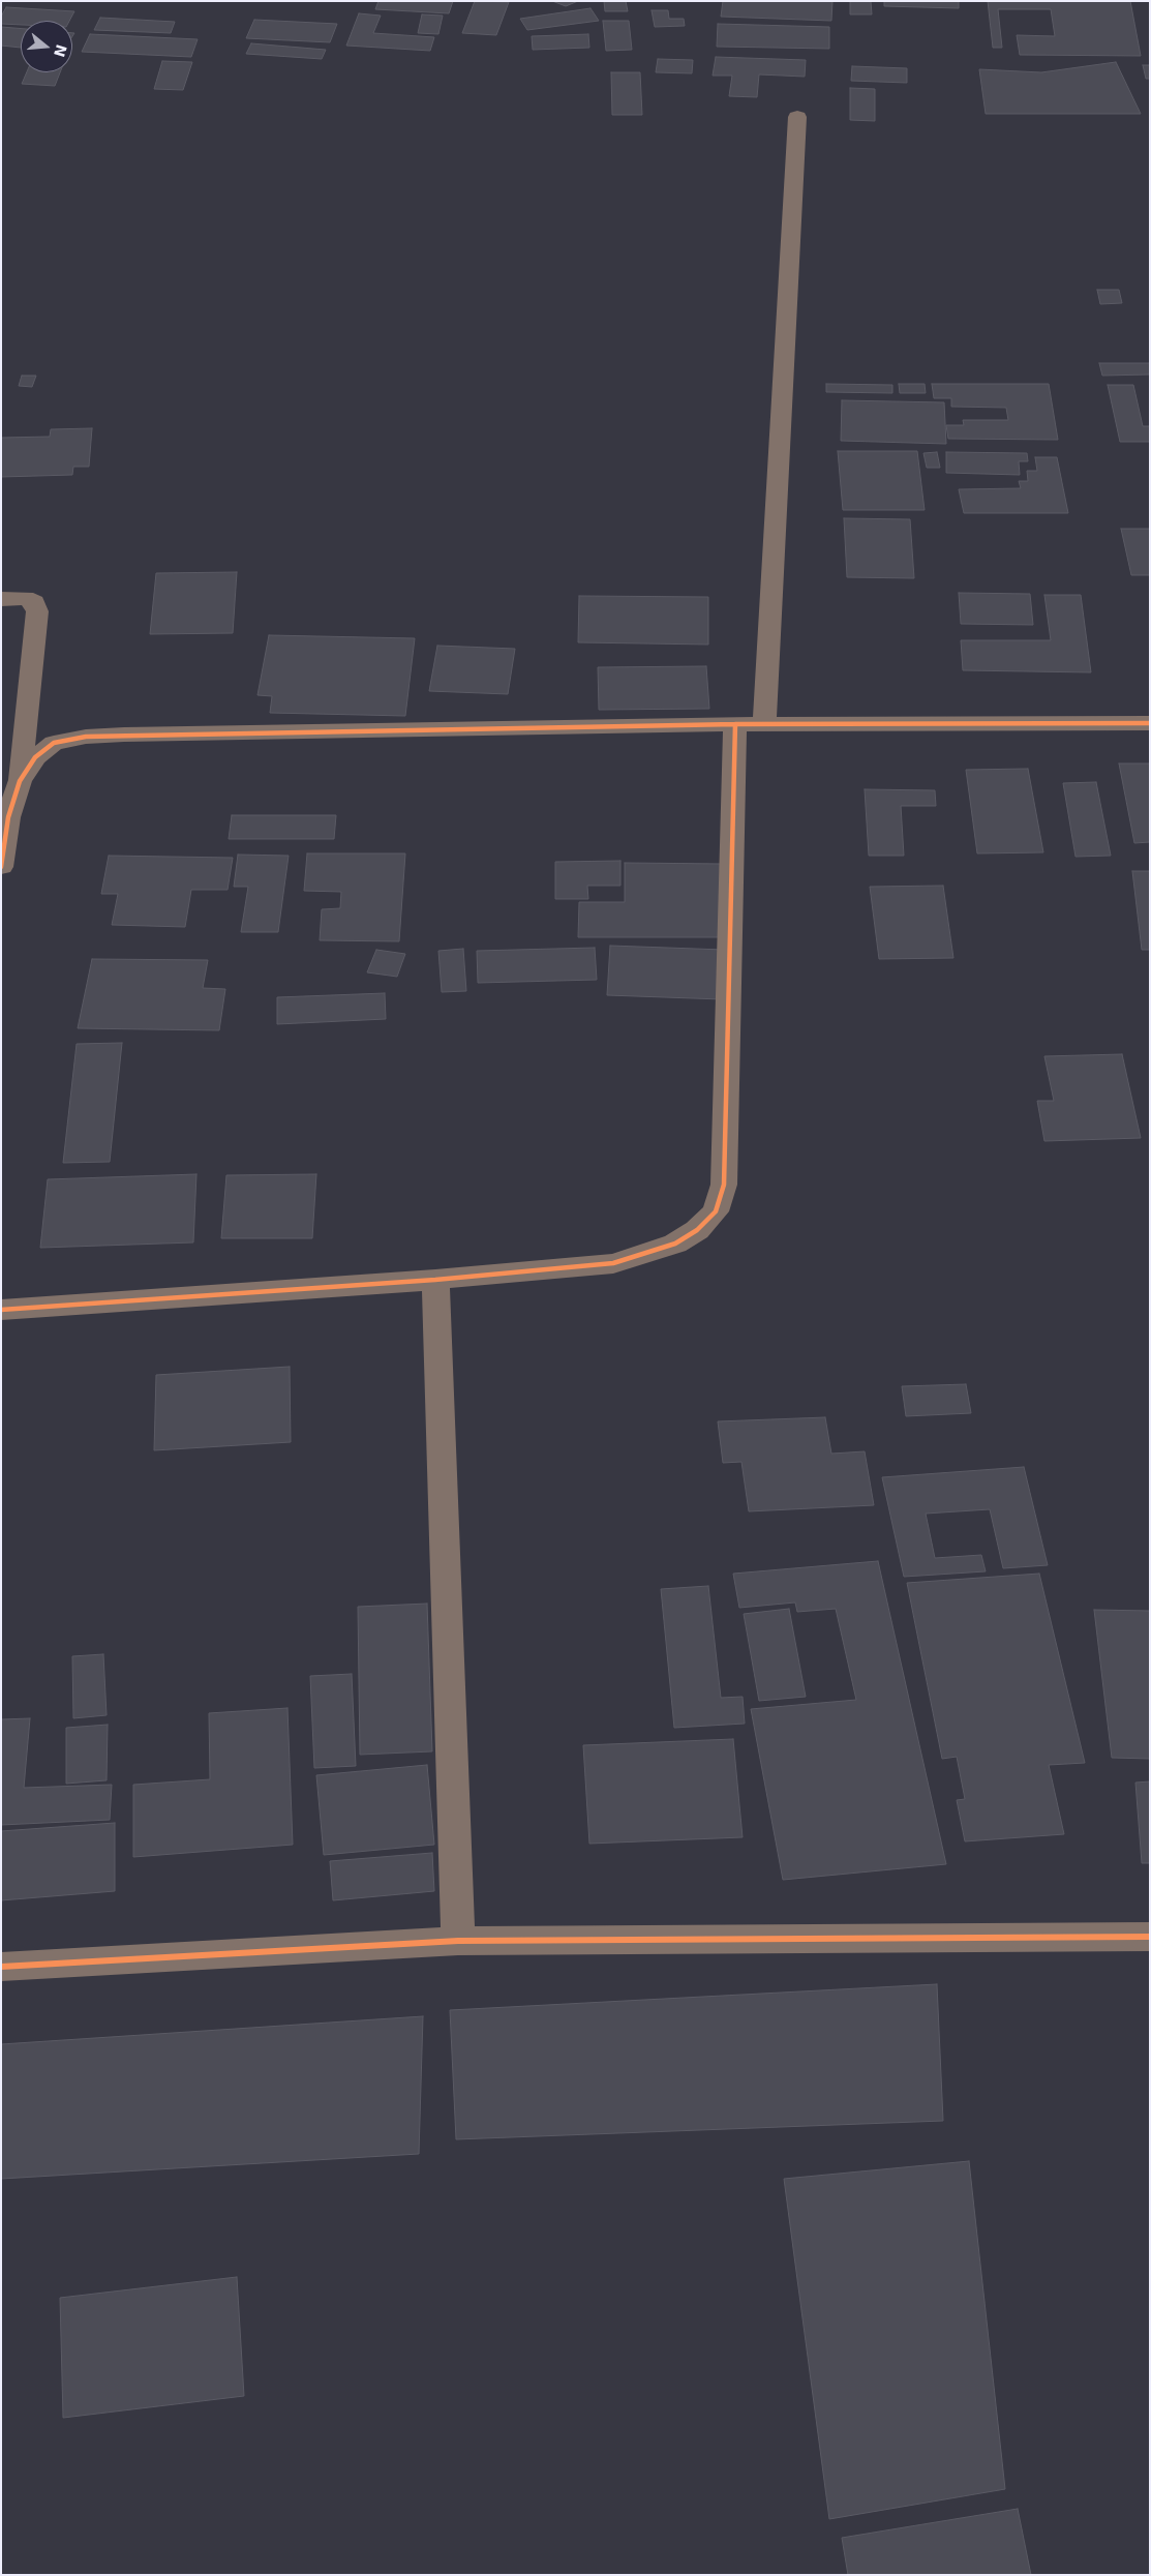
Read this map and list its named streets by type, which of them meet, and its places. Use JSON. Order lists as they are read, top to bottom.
{
  "north": "right"
}
